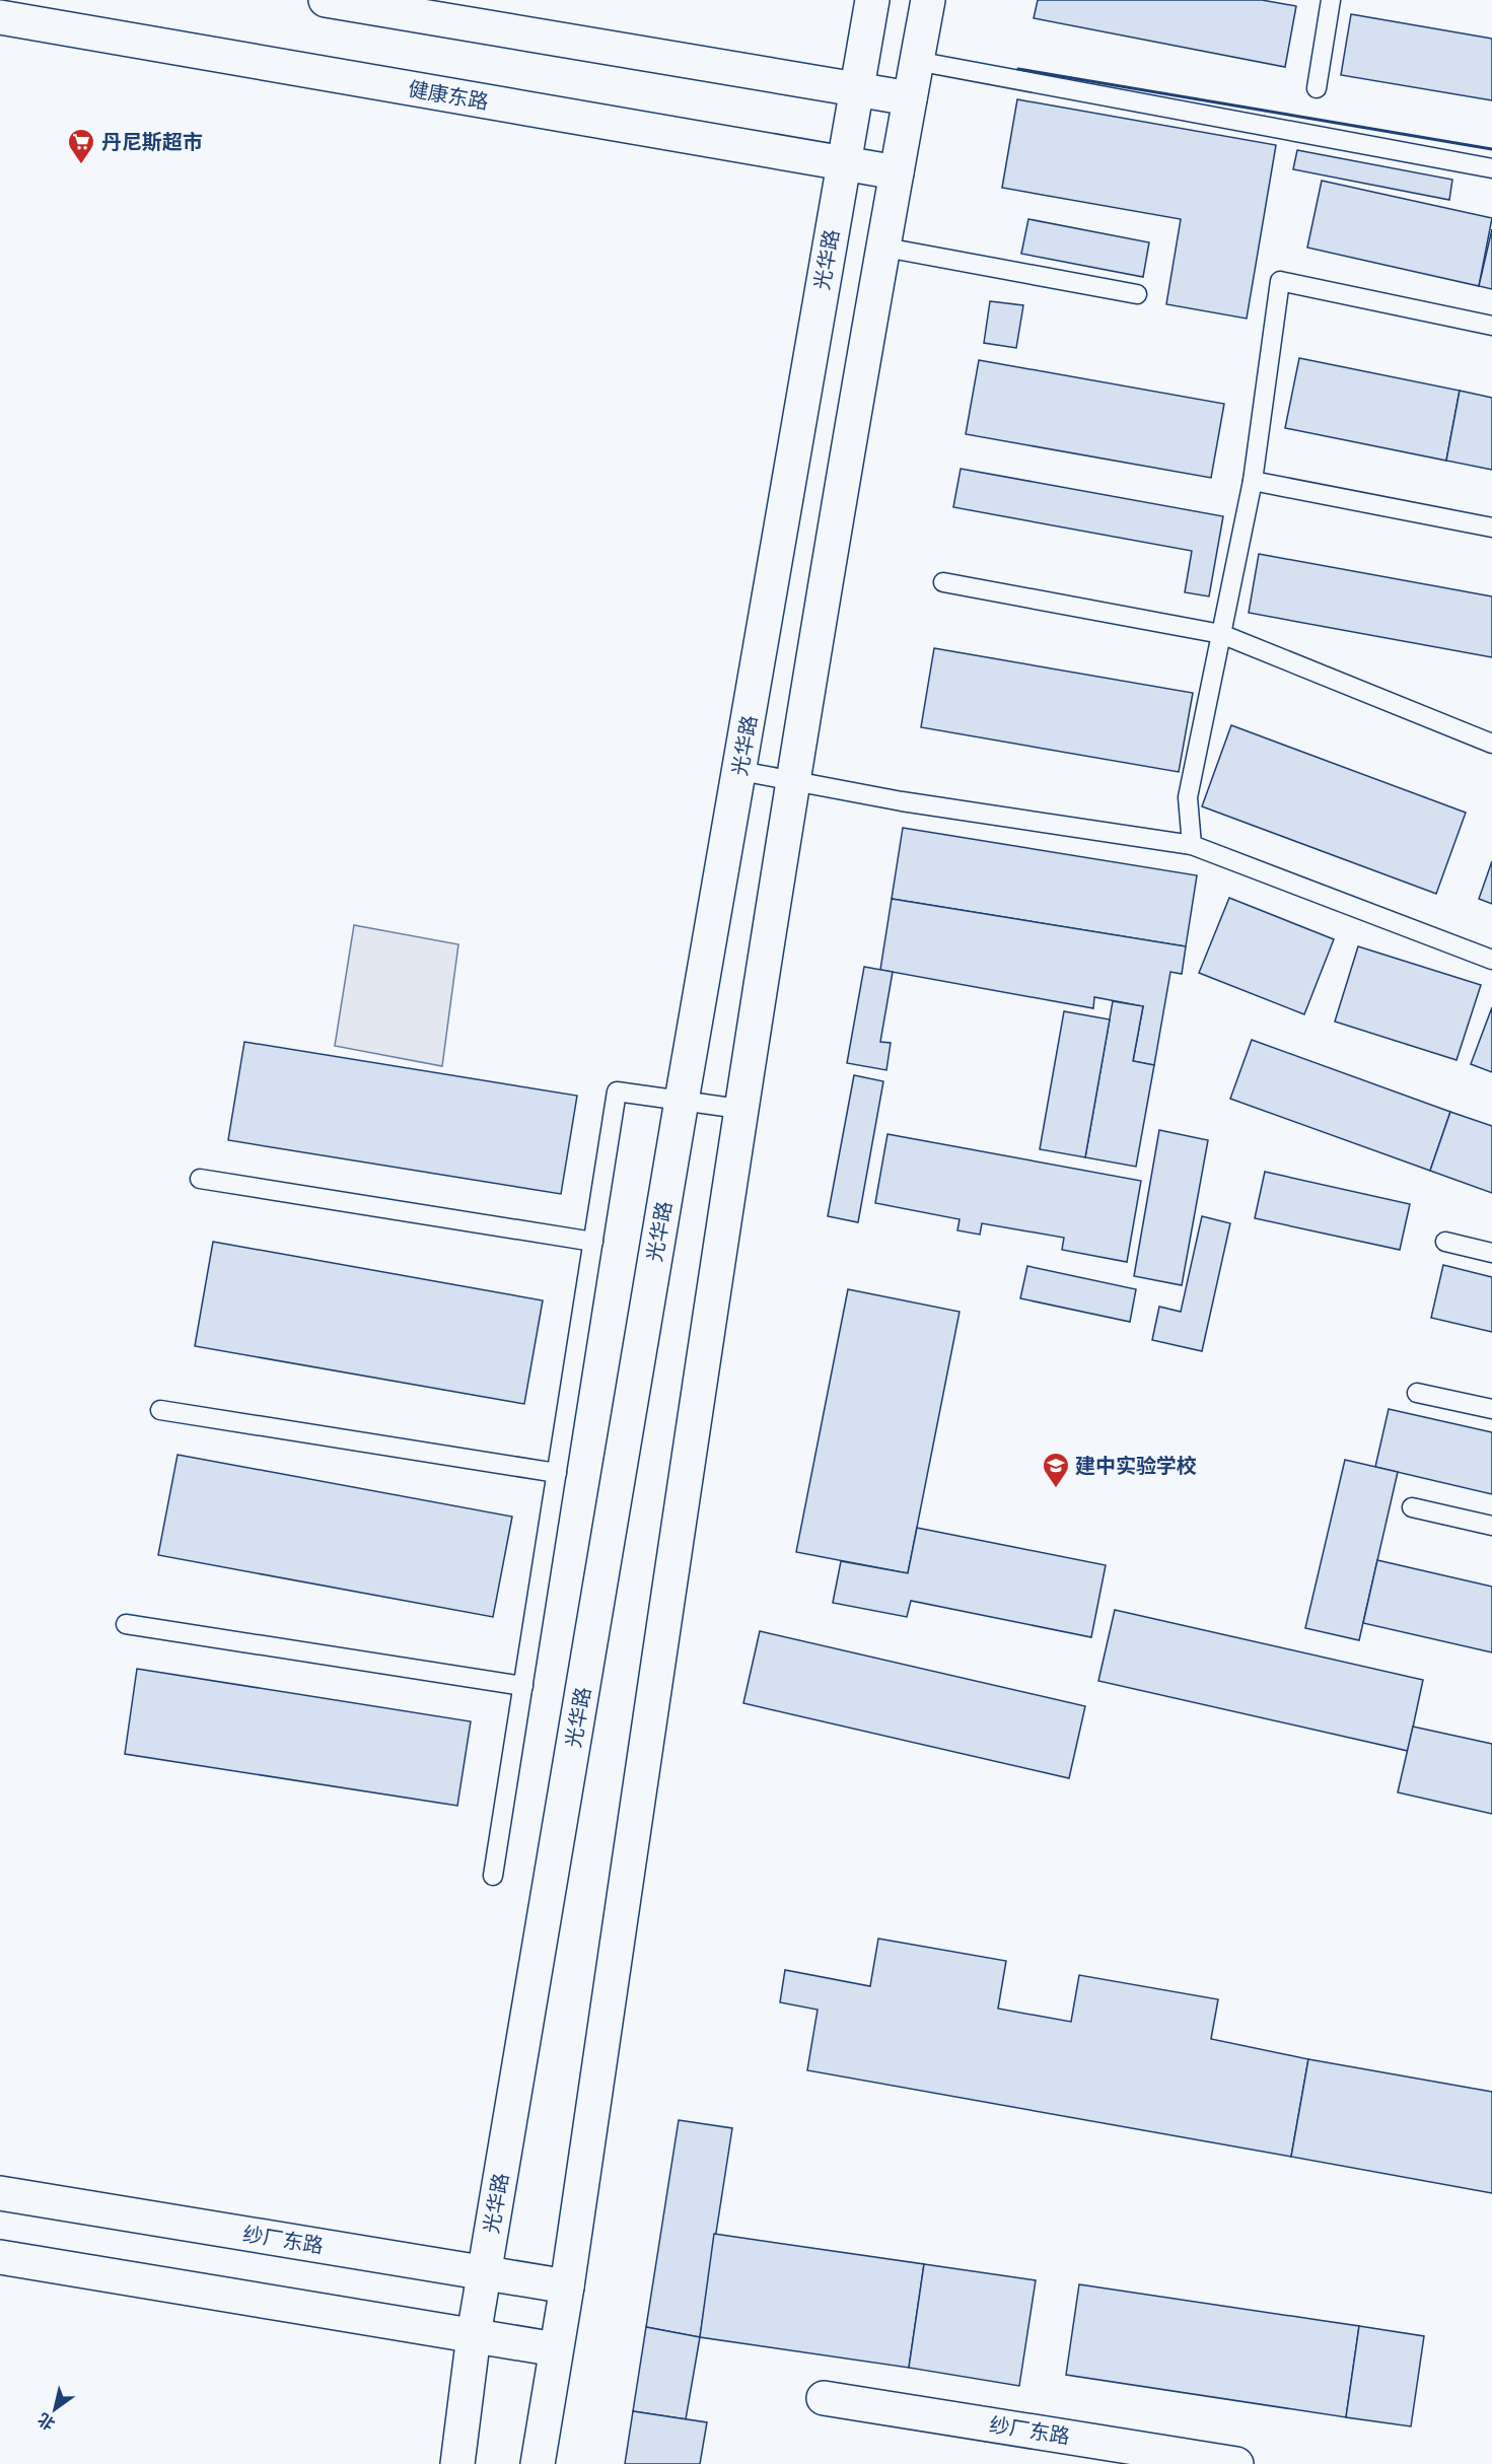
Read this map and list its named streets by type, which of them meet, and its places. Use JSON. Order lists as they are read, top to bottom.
{
  "streets": {
    "main road": ["健康东路", "光华路", "纱厂东路"]
  },
  "crossings": [
    ["健康东路", "光华路"],
    ["光华路", "纱厂东路"]
  ],
  "places": {
    "supermarket": ["丹尼斯超市"],
    "school or university": ["建中实验学校"]
  },
  "north": "bottom left"
}
